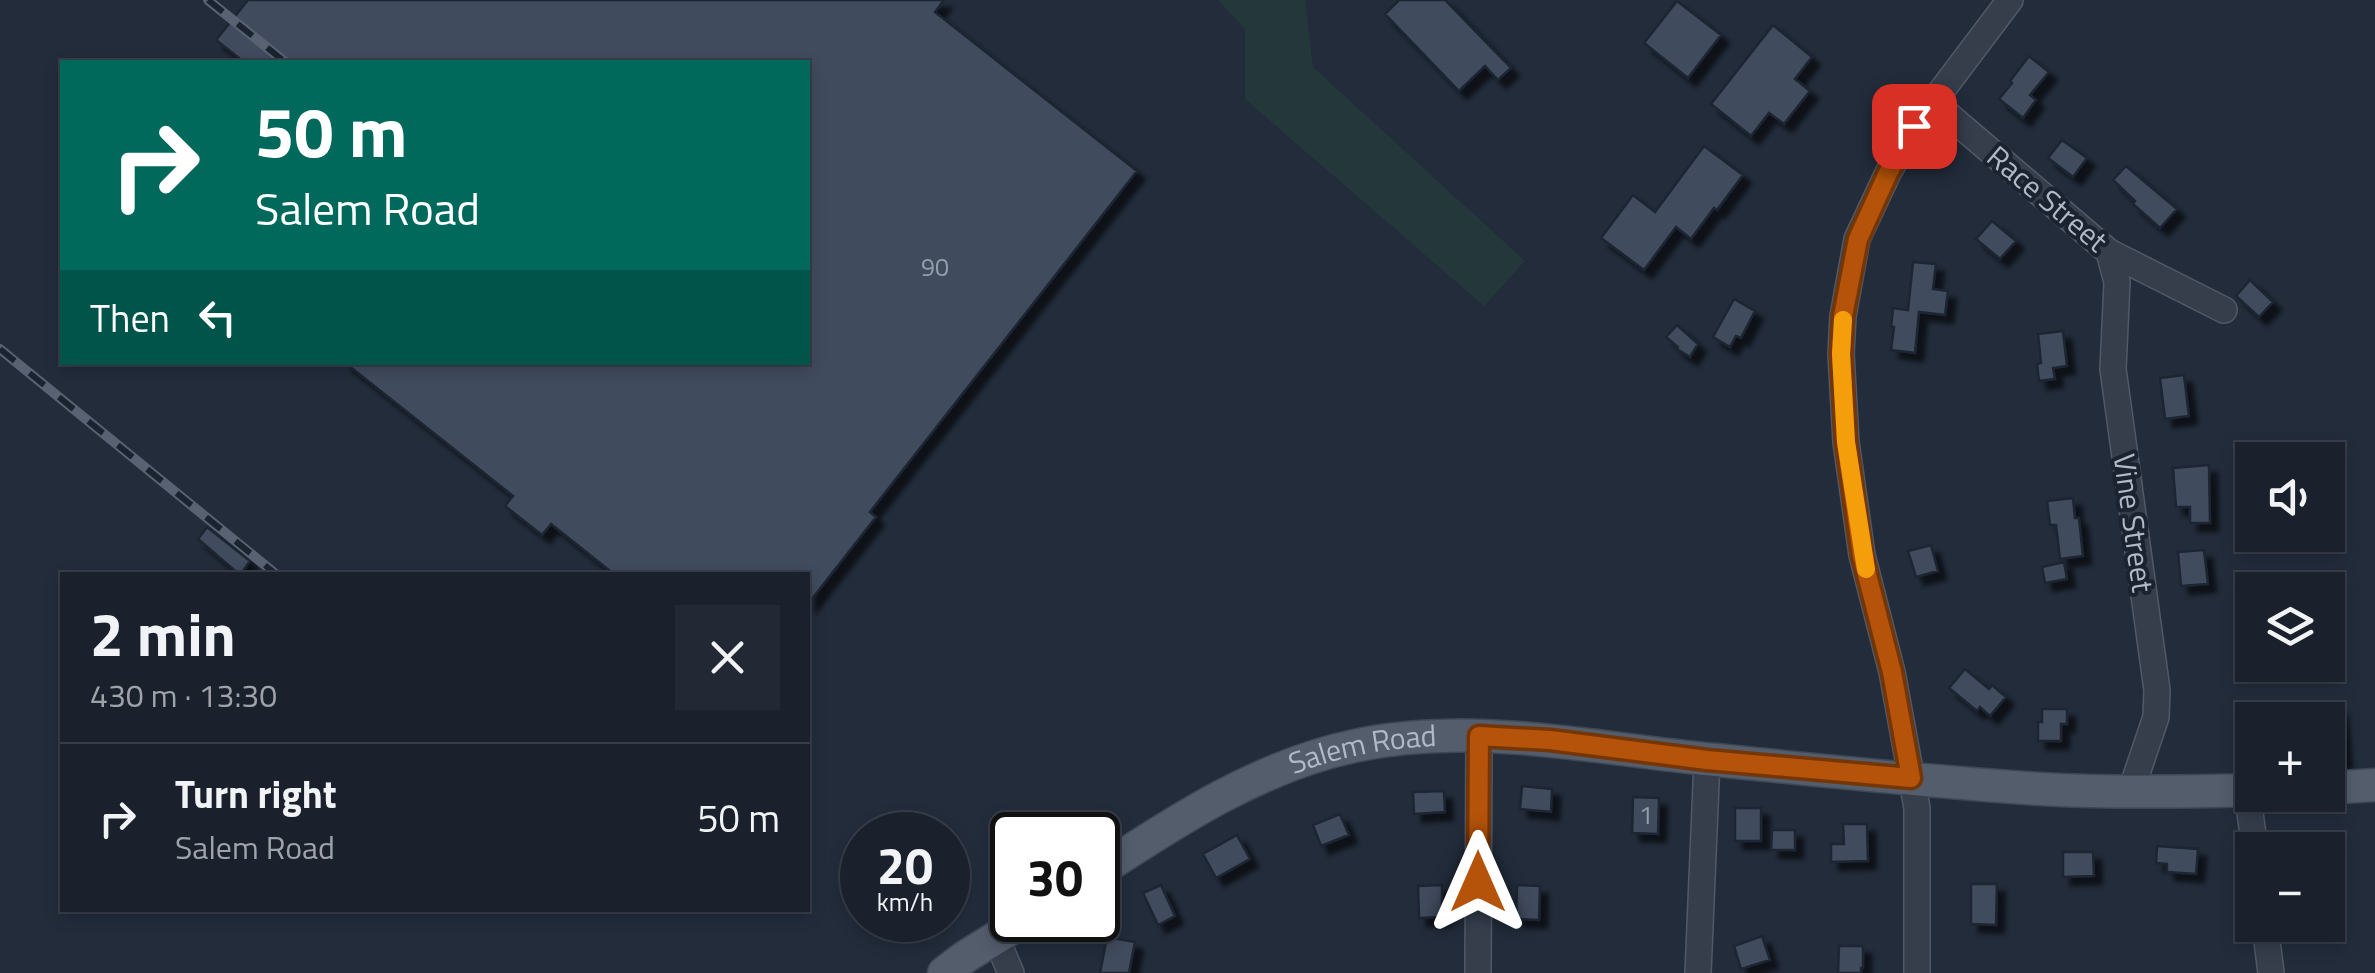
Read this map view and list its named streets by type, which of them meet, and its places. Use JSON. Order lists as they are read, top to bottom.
{
  "streets": {
    "main road": ["Salem Road"],
    "street": ["Race Street", "Vine Street"]
  },
  "crossings": [
    ["Race Street", "Vine Street"],
    ["Vine Street", "Salem Road"]
  ],
  "house_numbers": ["90", "1"],
  "page": {
    "turn": ["50 m", "Salem Road"],
    "then": "Then",
    "map_buttons": ["+", "−"],
    "heading": ["2 min", "430 m · 13:30"],
    "list": [
      {
        "name": "Turn right",
        "note": "Salem Road",
        "value": "50 m"
      }
    ],
    "speed": "20 km/h",
    "limit": "30"
  }
}
